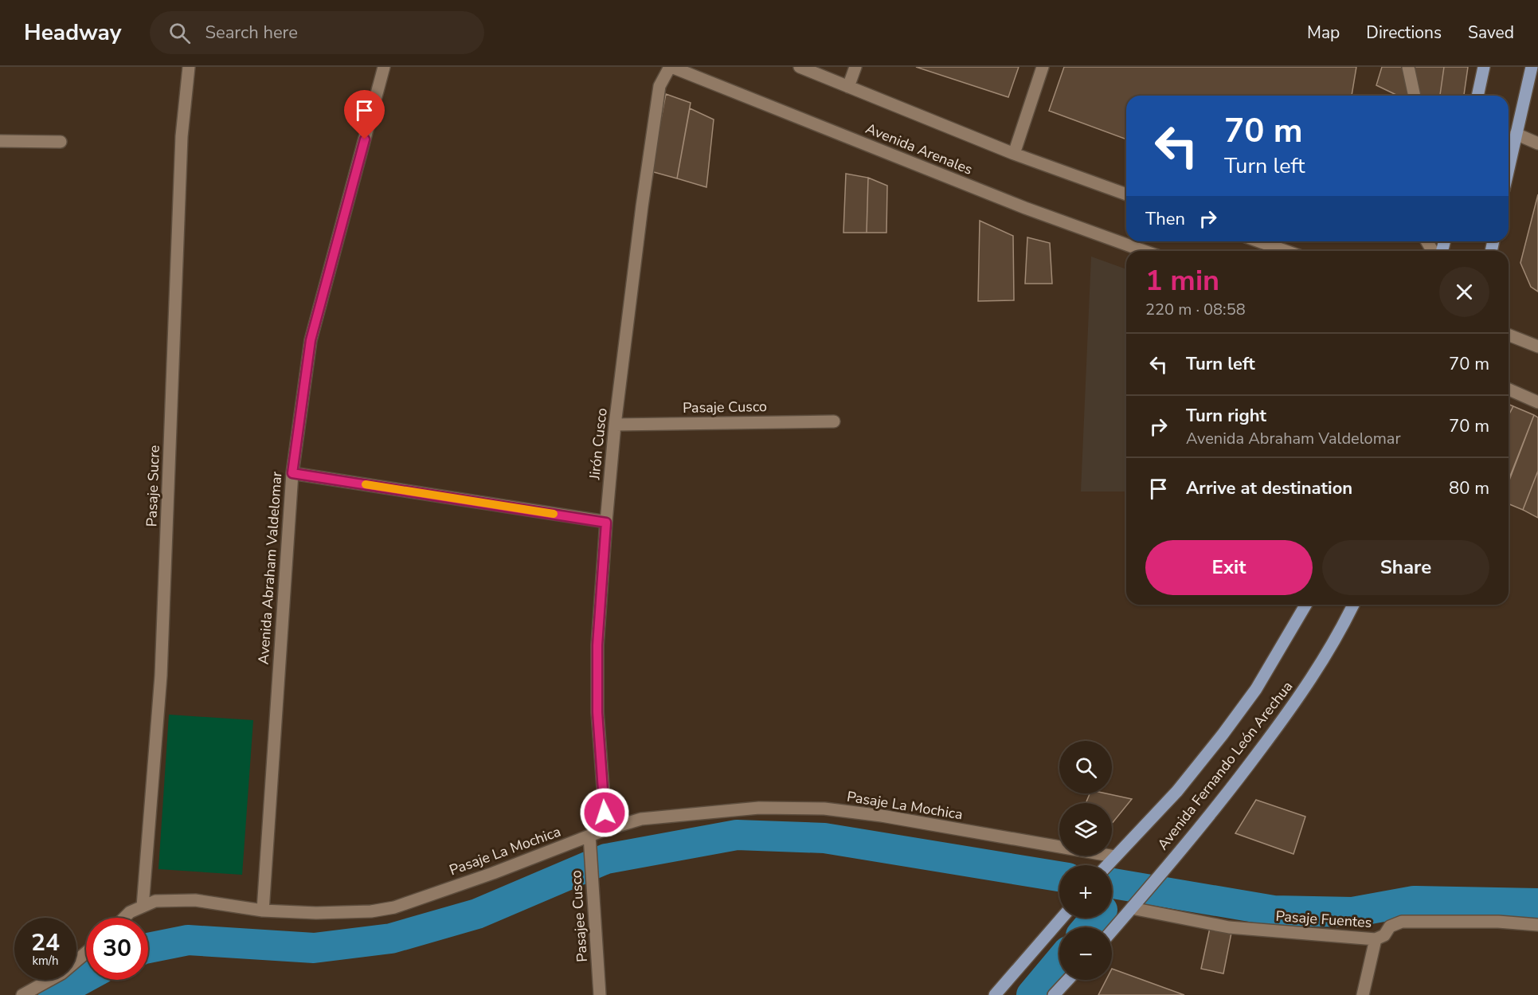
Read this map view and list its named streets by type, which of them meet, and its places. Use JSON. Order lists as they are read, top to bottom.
{
  "streets": {
    "main road": ["Avenida Fernando León Arechua"],
    "street": [
      "Avenida Arenales",
      "Pasaje Cusco",
      "Jirón Cusco",
      "Pasaje Sucre",
      "Avenida Abraham Valdelomar",
      "Pasaje La Mochica",
      "Pasajee Cusco",
      "Pasaje Fuentes"
    ]
  },
  "crossings": [
    ["Avenida Arenales", "Jirón Cusco"],
    ["Pasaje Cusco", "Jirón Cusco"],
    ["Jirón Cusco", "Pasaje La Mochica"],
    ["Pasaje Sucre", "Pasaje La Mochica"],
    ["Avenida Abraham Valdelomar", "Pasaje La Mochica"],
    ["Avenida Fernando León Arechua", "Pasaje La Mochica"],
    ["Avenida Fernando León Arechua", "Pasaje Fuentes"],
    ["Pasaje La Mochica", "Pasajee Cusco"]
  ],
  "page": {
    "header": "Headway",
    "search": "Search here",
    "nav": ["Map", "Directions", "Saved"],
    "turn": ["70 m", "Turn left"],
    "then": "Then",
    "heading": ["1 min", "220 m · 08:58"],
    "list": [
      {
        "name": "Turn left",
        "value": "70 m"
      },
      {
        "name": "Turn right",
        "note": "Avenida Abraham Valdelomar",
        "value": "70 m"
      },
      {
        "name": "Arrive at destination",
        "value": "80 m"
      }
    ],
    "buttons": ["Exit", "Share"],
    "map_buttons": ["+", "−"],
    "speed": "24 km/h",
    "limit": "30"
  }
}
